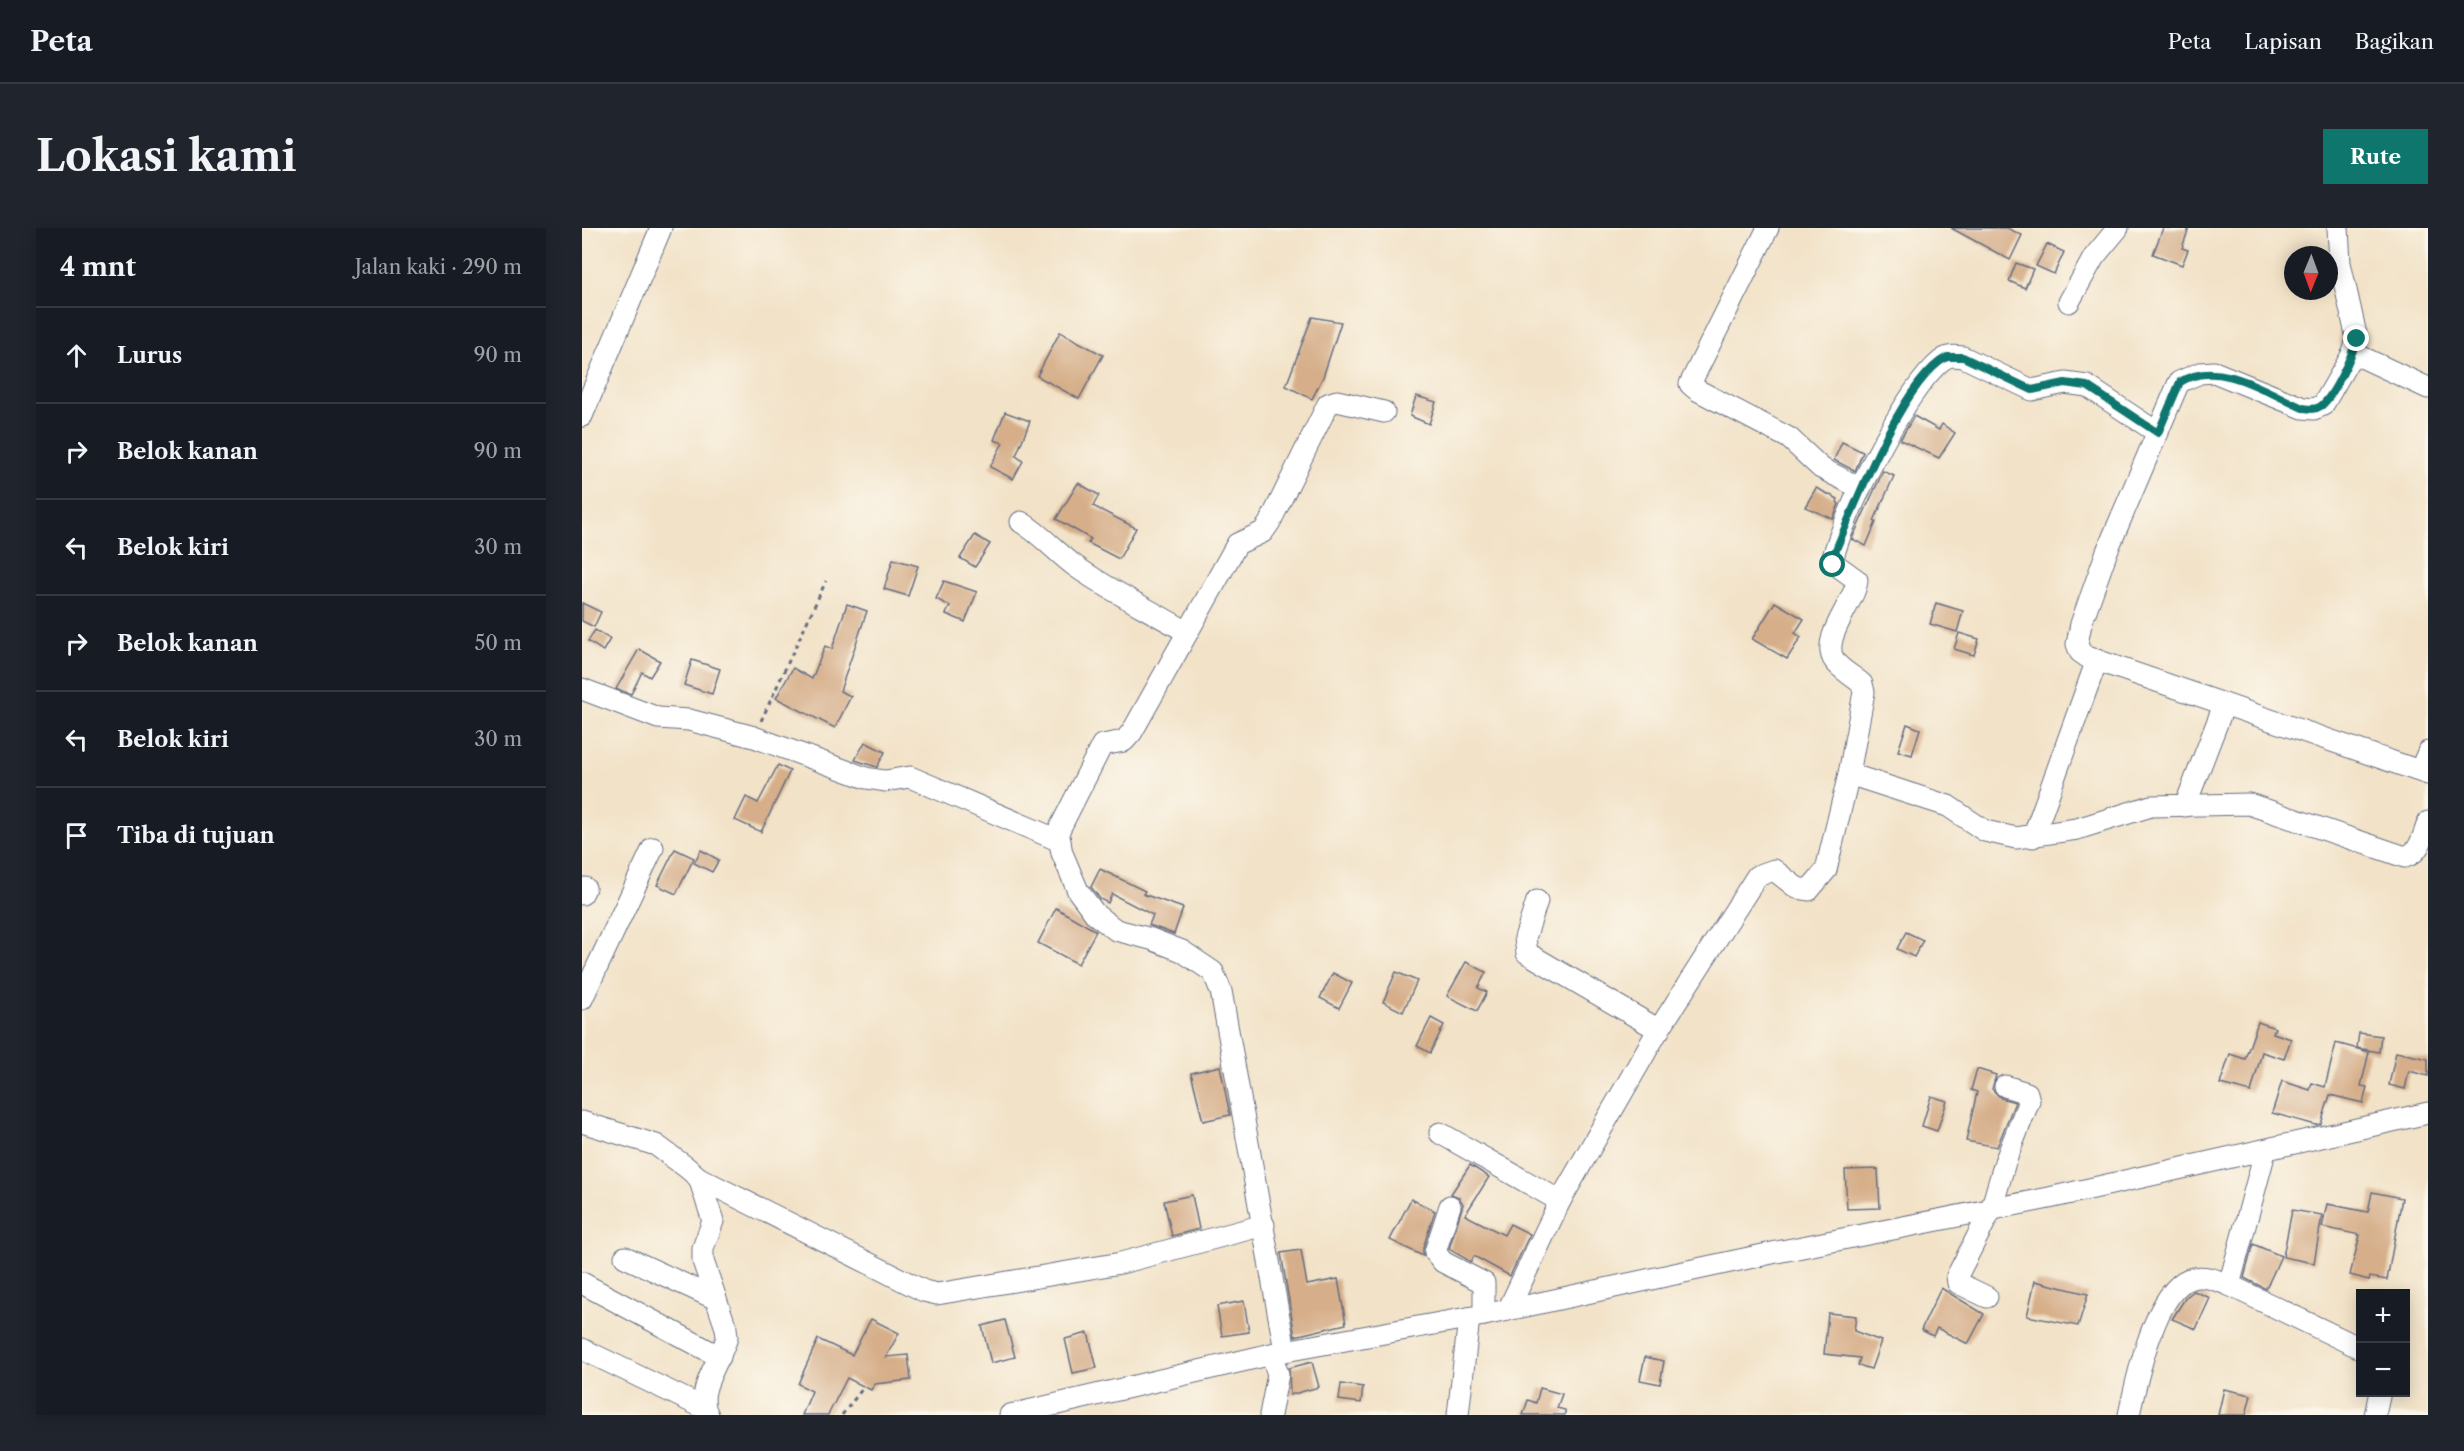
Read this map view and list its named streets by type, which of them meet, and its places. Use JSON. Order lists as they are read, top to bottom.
{
  "north": "bottom",
  "page": {
    "header": "Peta",
    "nav": ["Peta", "Lapisan", "Bagikan"],
    "buttons": "Rute",
    "title": "Lokasi kami",
    "heading": ["4 mnt", "Jalan kaki · 290 m"],
    "list": [
      ["Lurus", "90 m"],
      ["Belok kanan", "90 m"],
      ["Belok kiri", "30 m"],
      ["Belok kanan", "50 m"],
      ["Belok kiri", "30 m"],
      "Tiba di tujuan"
    ],
    "map_buttons": ["+", "−"]
  }
}
